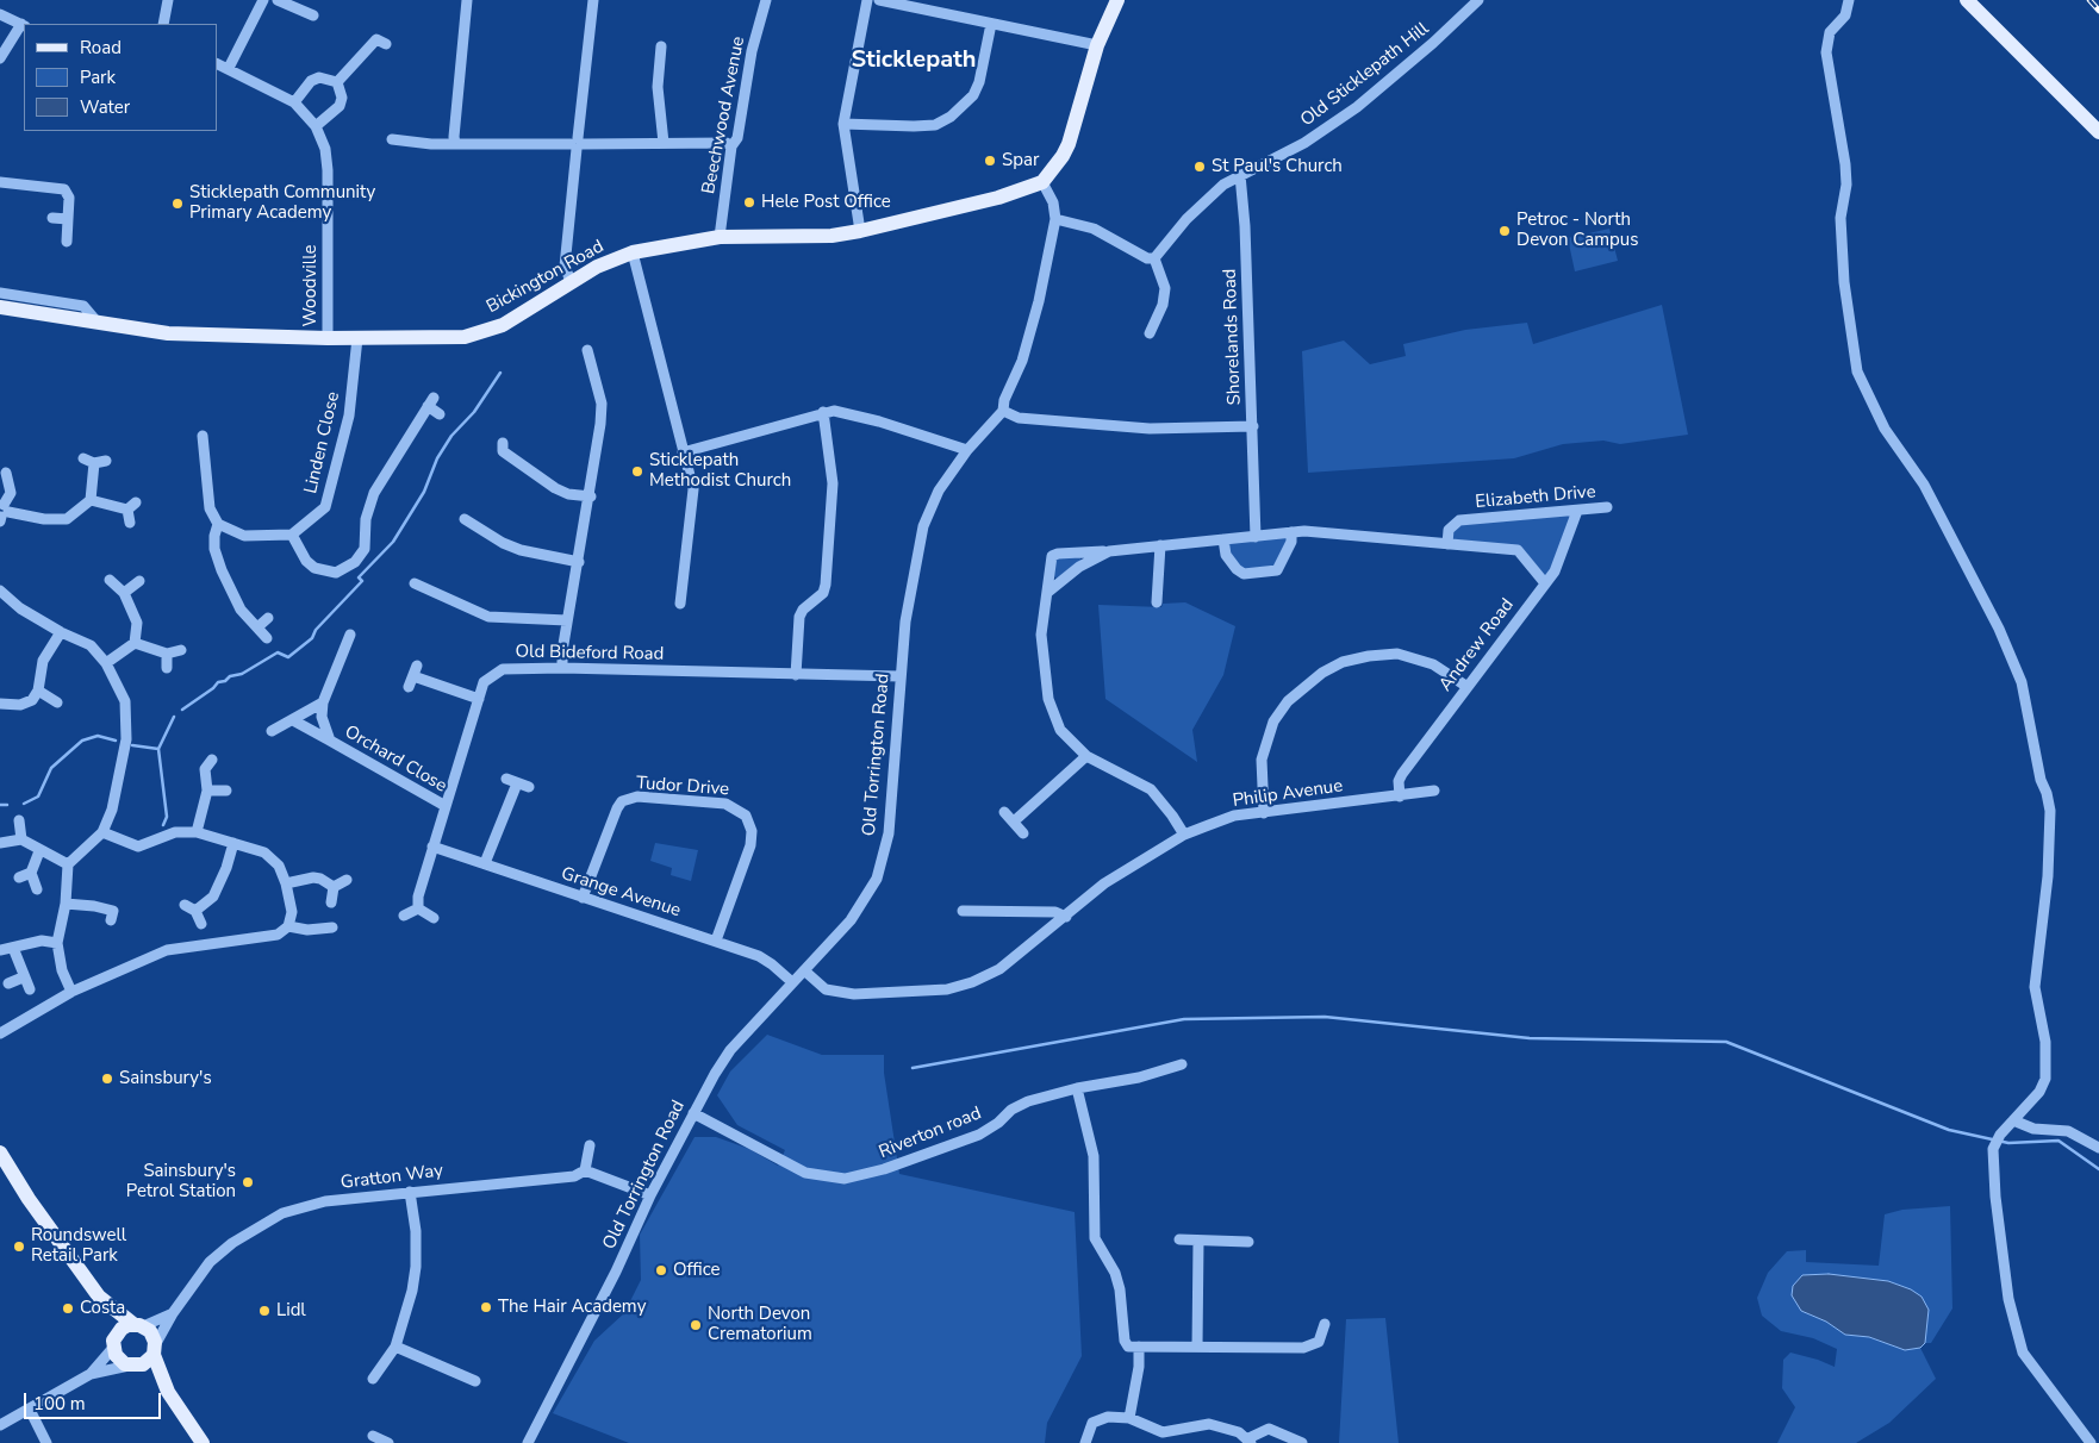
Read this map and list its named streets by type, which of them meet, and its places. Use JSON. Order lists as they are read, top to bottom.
{
  "streets": {
    "main road": ["Bickington Road"],
    "street": [
      "Old Sticklepath Hill",
      "Beechwood Avenue",
      "Woodville",
      "Shorelands Road",
      "Linden Close",
      "Elizabeth Drive",
      "Andrew Road",
      "Old Bideford Road",
      "Old Torrington Road",
      "Orchard Close",
      "Tudor Drive",
      "Philip Avenue",
      "Grange Avenue",
      "Riverton road",
      "Gratton Way"
    ]
  },
  "crossings": [
    ["Old Sticklepath Hill", "Shorelands Road"],
    ["Beechwood Avenue", "Bickington Road"],
    ["Bickington Road", "Woodville"],
    ["Bickington Road", "Linden Close"],
    ["Bickington Road", "Old Torrington Road"],
    ["Shorelands Road", "Old Torrington Road"],
    ["Elizabeth Drive", "Andrew Road"],
    ["Andrew Road", "Philip Avenue"],
    ["Old Bideford Road", "Old Torrington Road"],
    ["Old Bideford Road", "Orchard Close"],
    ["Old Bideford Road", "Grange Avenue"],
    ["Old Torrington Road", "Philip Avenue"],
    ["Old Torrington Road", "Grange Avenue"],
    ["Old Torrington Road", "Riverton road"],
    ["Tudor Drive", "Grange Avenue"]
  ],
  "districts": ["Sticklepath"],
  "places": [
    "Spar",
    "St Paul's Church",
    "Hele Post Office",
    "Sticklepath Community Primary Academy",
    "Petroc - North Devon Campus",
    "Sticklepath Methodist Church",
    "Sainsbury's",
    "Sainsbury's Petrol Station",
    "Roundswell Retail Park",
    "Office",
    "The Hair Academy",
    "Costa",
    "Lidl",
    "North Devon Crematorium"
  ],
  "legend": ["Road", "Park", "Water"],
  "scale_bar": "100 m"
}
